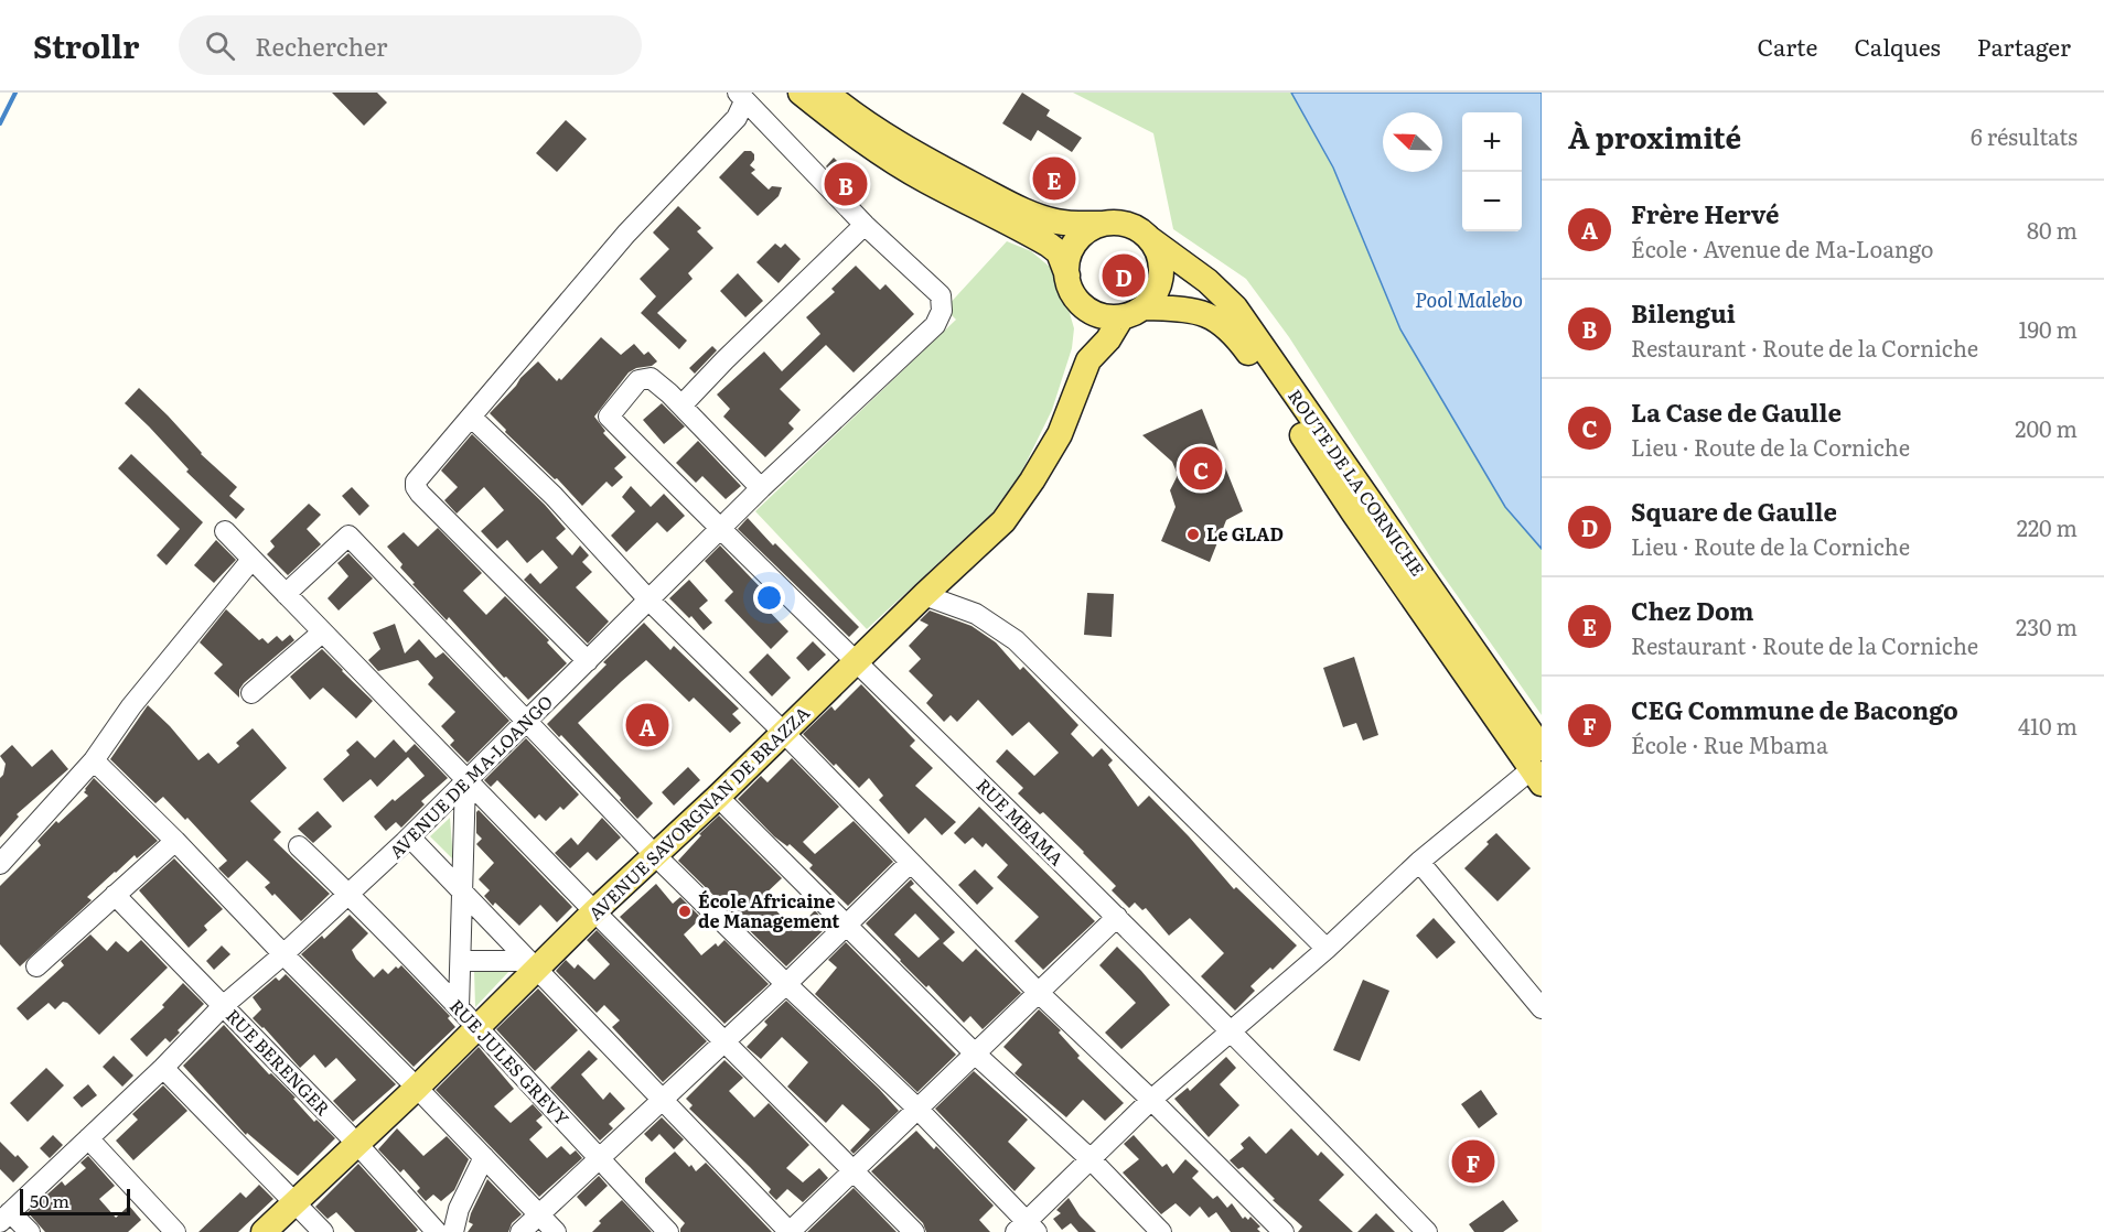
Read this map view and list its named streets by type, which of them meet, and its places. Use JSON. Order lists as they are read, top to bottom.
{
  "streets": {
    "main road": ["ROUTE DE LA CORNICHE", "AVENUE SAVORGNAN DE BRAZZA"],
    "street": [
      "AVENUE DE MA-LOANGO",
      "RUE MBAMA",
      "RUE BERENGER",
      "RUE JULES GREVY"
    ]
  },
  "crossings": [
    ["ROUTE DE LA CORNICHE", "AVENUE SAVORGNAN DE BRAZZA"],
    ["AVENUE DE MA-LOANGO", "RUE MBAMA"],
    ["AVENUE DE MA-LOANGO", "RUE BERENGER"],
    ["AVENUE DE MA-LOANGO", "RUE JULES GREVY"],
    ["AVENUE SAVORGNAN DE BRAZZA", "RUE MBAMA"],
    ["AVENUE SAVORGNAN DE BRAZZA", "RUE BERENGER"],
    ["AVENUE SAVORGNAN DE BRAZZA", "RUE JULES GREVY"]
  ],
  "water": ["Pool Malebo"],
  "places": ["Le GLAD", "École Africaine de Management"],
  "scale_bar": "50 m",
  "north": "top left",
  "page": {
    "header": "Strollr",
    "search": "Rechercher",
    "nav": ["Carte", "Calques", "Partager"],
    "heading": ["À proximité", "6 résultats"],
    "map_buttons": ["+", "−"],
    "pins": [
      "E",
      "B",
      "D",
      "C",
      "A",
      "F"
    ],
    "list": [
      {
        "mark": "A",
        "name": "Frère Hervé",
        "note": "École · Avenue de Ma-Loango",
        "value": "80 m"
      },
      {
        "mark": "B",
        "name": "Bilengui",
        "note": "Restaurant · Route de la Corniche",
        "value": "190 m"
      },
      {
        "mark": "C",
        "name": "La Case de Gaulle",
        "note": "Lieu · Route de la Corniche",
        "value": "200 m"
      },
      {
        "mark": "D",
        "name": "Square de Gaulle",
        "note": "Lieu · Route de la Corniche",
        "value": "220 m"
      },
      {
        "mark": "E",
        "name": "Chez Dom",
        "note": "Restaurant · Route de la Corniche",
        "value": "230 m"
      },
      {
        "mark": "F",
        "name": "CEG Commune de Bacongo",
        "note": "École · Rue Mbama",
        "value": "410 m"
      }
    ],
    "scale": "50 m"
  }
}
